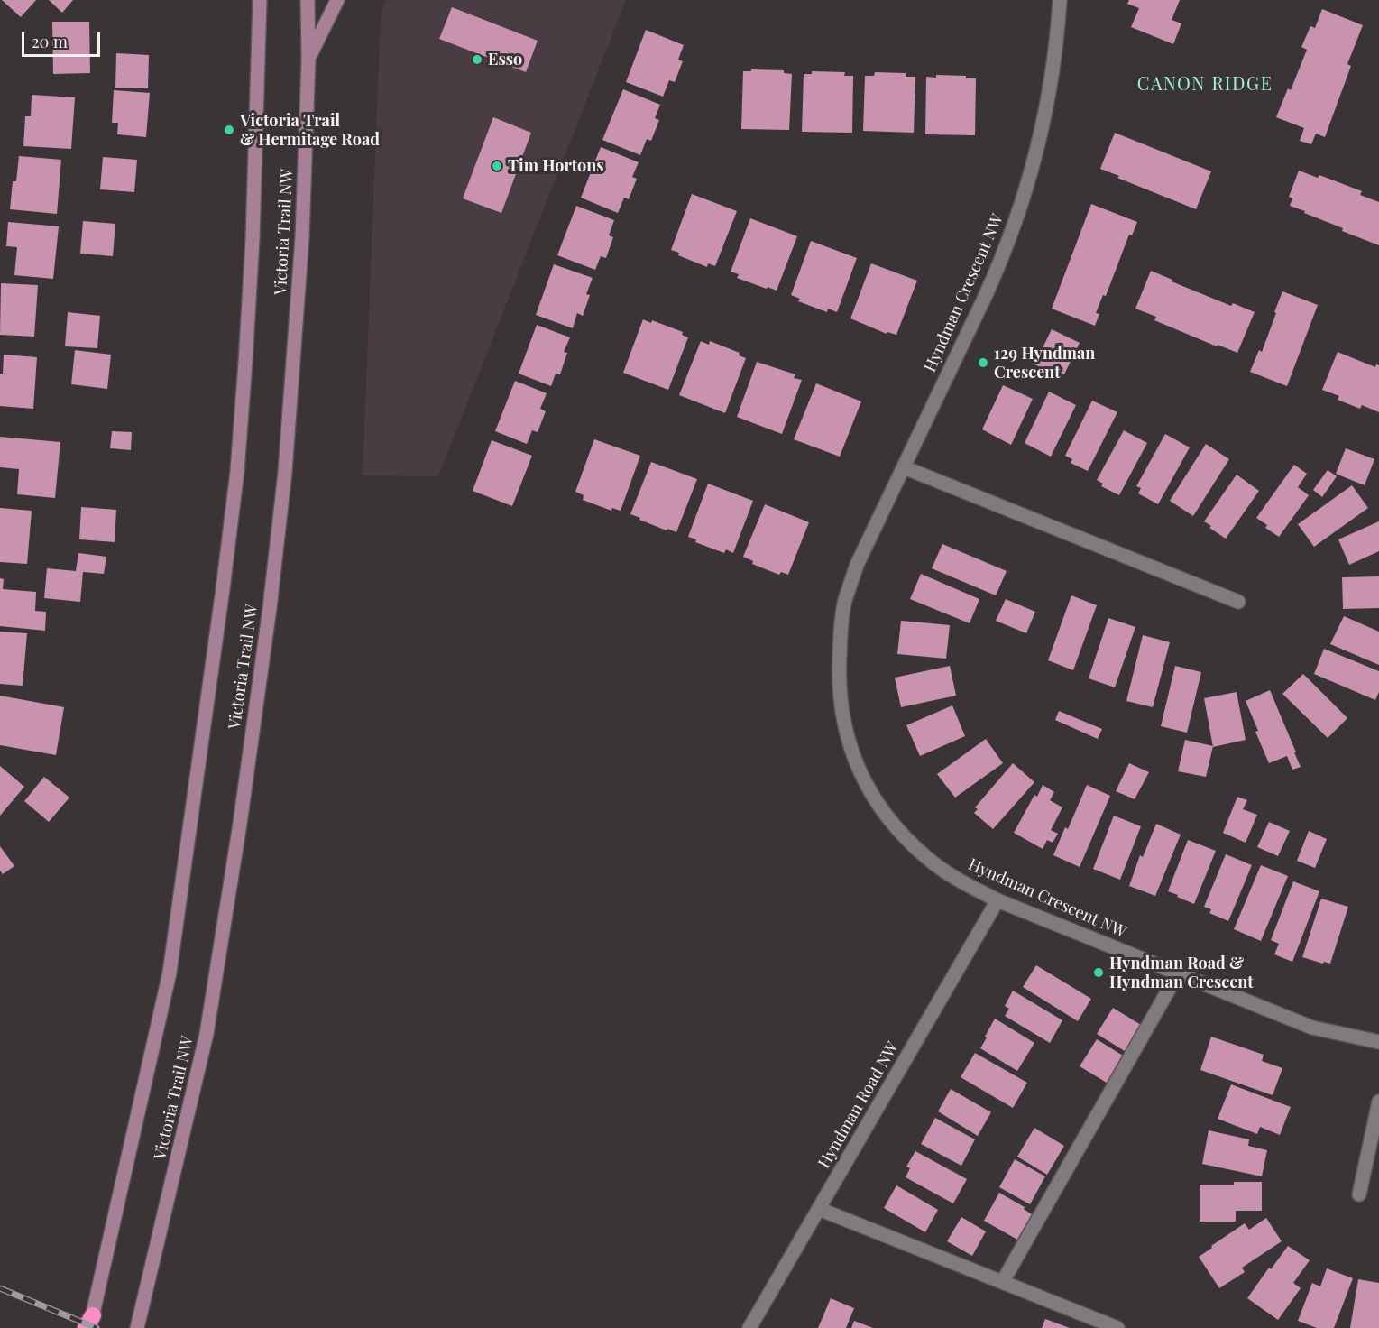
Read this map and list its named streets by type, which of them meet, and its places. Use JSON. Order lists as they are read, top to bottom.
{
  "streets": {
    "main road": ["Victoria Trail NW"],
    "street": ["Hyndman Crescent NW", "Hyndman Road NW"]
  },
  "crossings": [
    ["Hyndman Crescent NW", "Hyndman Road NW"]
  ],
  "districts": ["CANON RIDGE"],
  "places": [
    "Esso",
    "Victoria Trail & Hermitage Road",
    "Tim Hortons",
    "129 Hyndman Crescent",
    "Hyndman Road & Hyndman Crescent"
  ],
  "scale_bar": "20 m"
}
